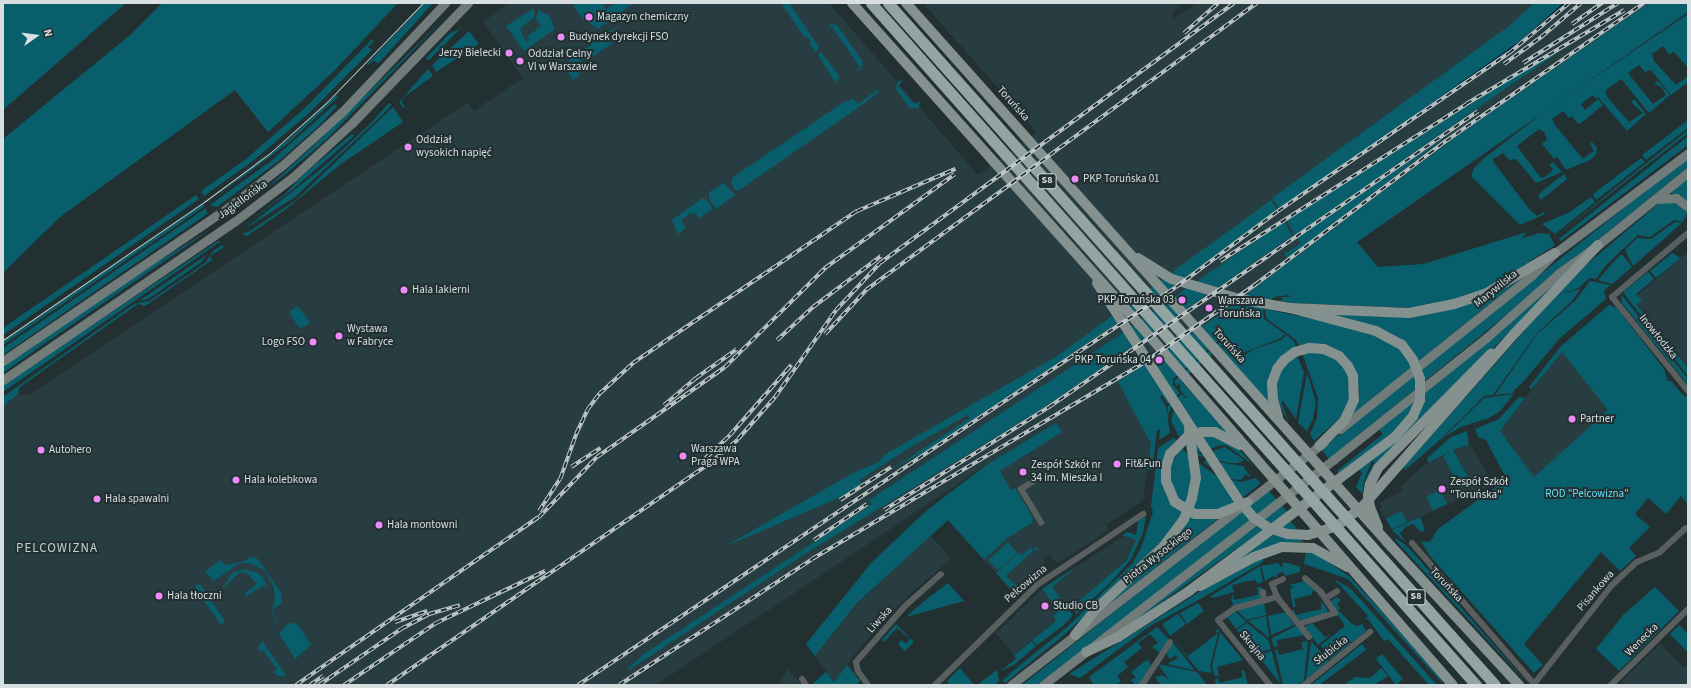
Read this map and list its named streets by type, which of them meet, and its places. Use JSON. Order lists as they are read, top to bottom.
{
  "streets": {
    "highway": ["S8"],
    "main road": [
      "Toruńska",
      "Jagiellońska",
      "Marywilska",
      "Piotra Wysockiego"
    ],
    "street": [
      "Inowłodzka",
      "Pelcowizna",
      "Pisankowa",
      "Liwska",
      "Wenecka",
      "Skrajna",
      "Słubicka"
    ]
  },
  "crossings": [
    ["Marywilska", "Piotra Wysockiego"]
  ],
  "districts": ["PELCOWIZNA"],
  "parks": ["ROD \"Pelcowizna\""],
  "places": [
    "Magazyn chemiczny",
    "Budynek dyrekcji FSO",
    "Jerzy Bielecki",
    "Oddział Celny VI w Warszawie",
    "Oddział wysokich napięć",
    "PKP Toruńska 01",
    "Hala lakierni",
    "PKP Toruńska 03",
    "Warszawa Toruńska",
    "Wystawa w Fabryce",
    "Logo FSO",
    "PKP Toruńska 04",
    "Partner",
    "Autohero",
    "Warszawa Praga WPA",
    "Fit&Fun",
    "Zespół Szkół nr 34 im. Mieszka I",
    "Hala kolebkowa",
    "Zespół Szkół \"Toruńska\"",
    "Hala spawalni",
    "Hala montowni",
    "Hala tłoczni",
    "Studio CB"
  ],
  "north": "right"
}
